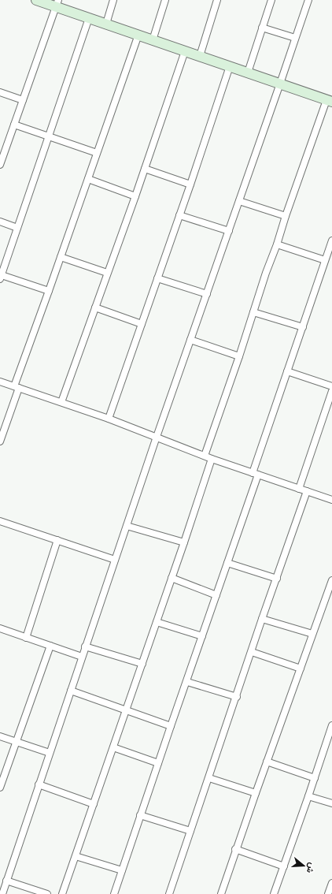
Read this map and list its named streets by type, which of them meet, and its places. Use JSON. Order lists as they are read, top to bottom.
{
  "north": "right"
}
